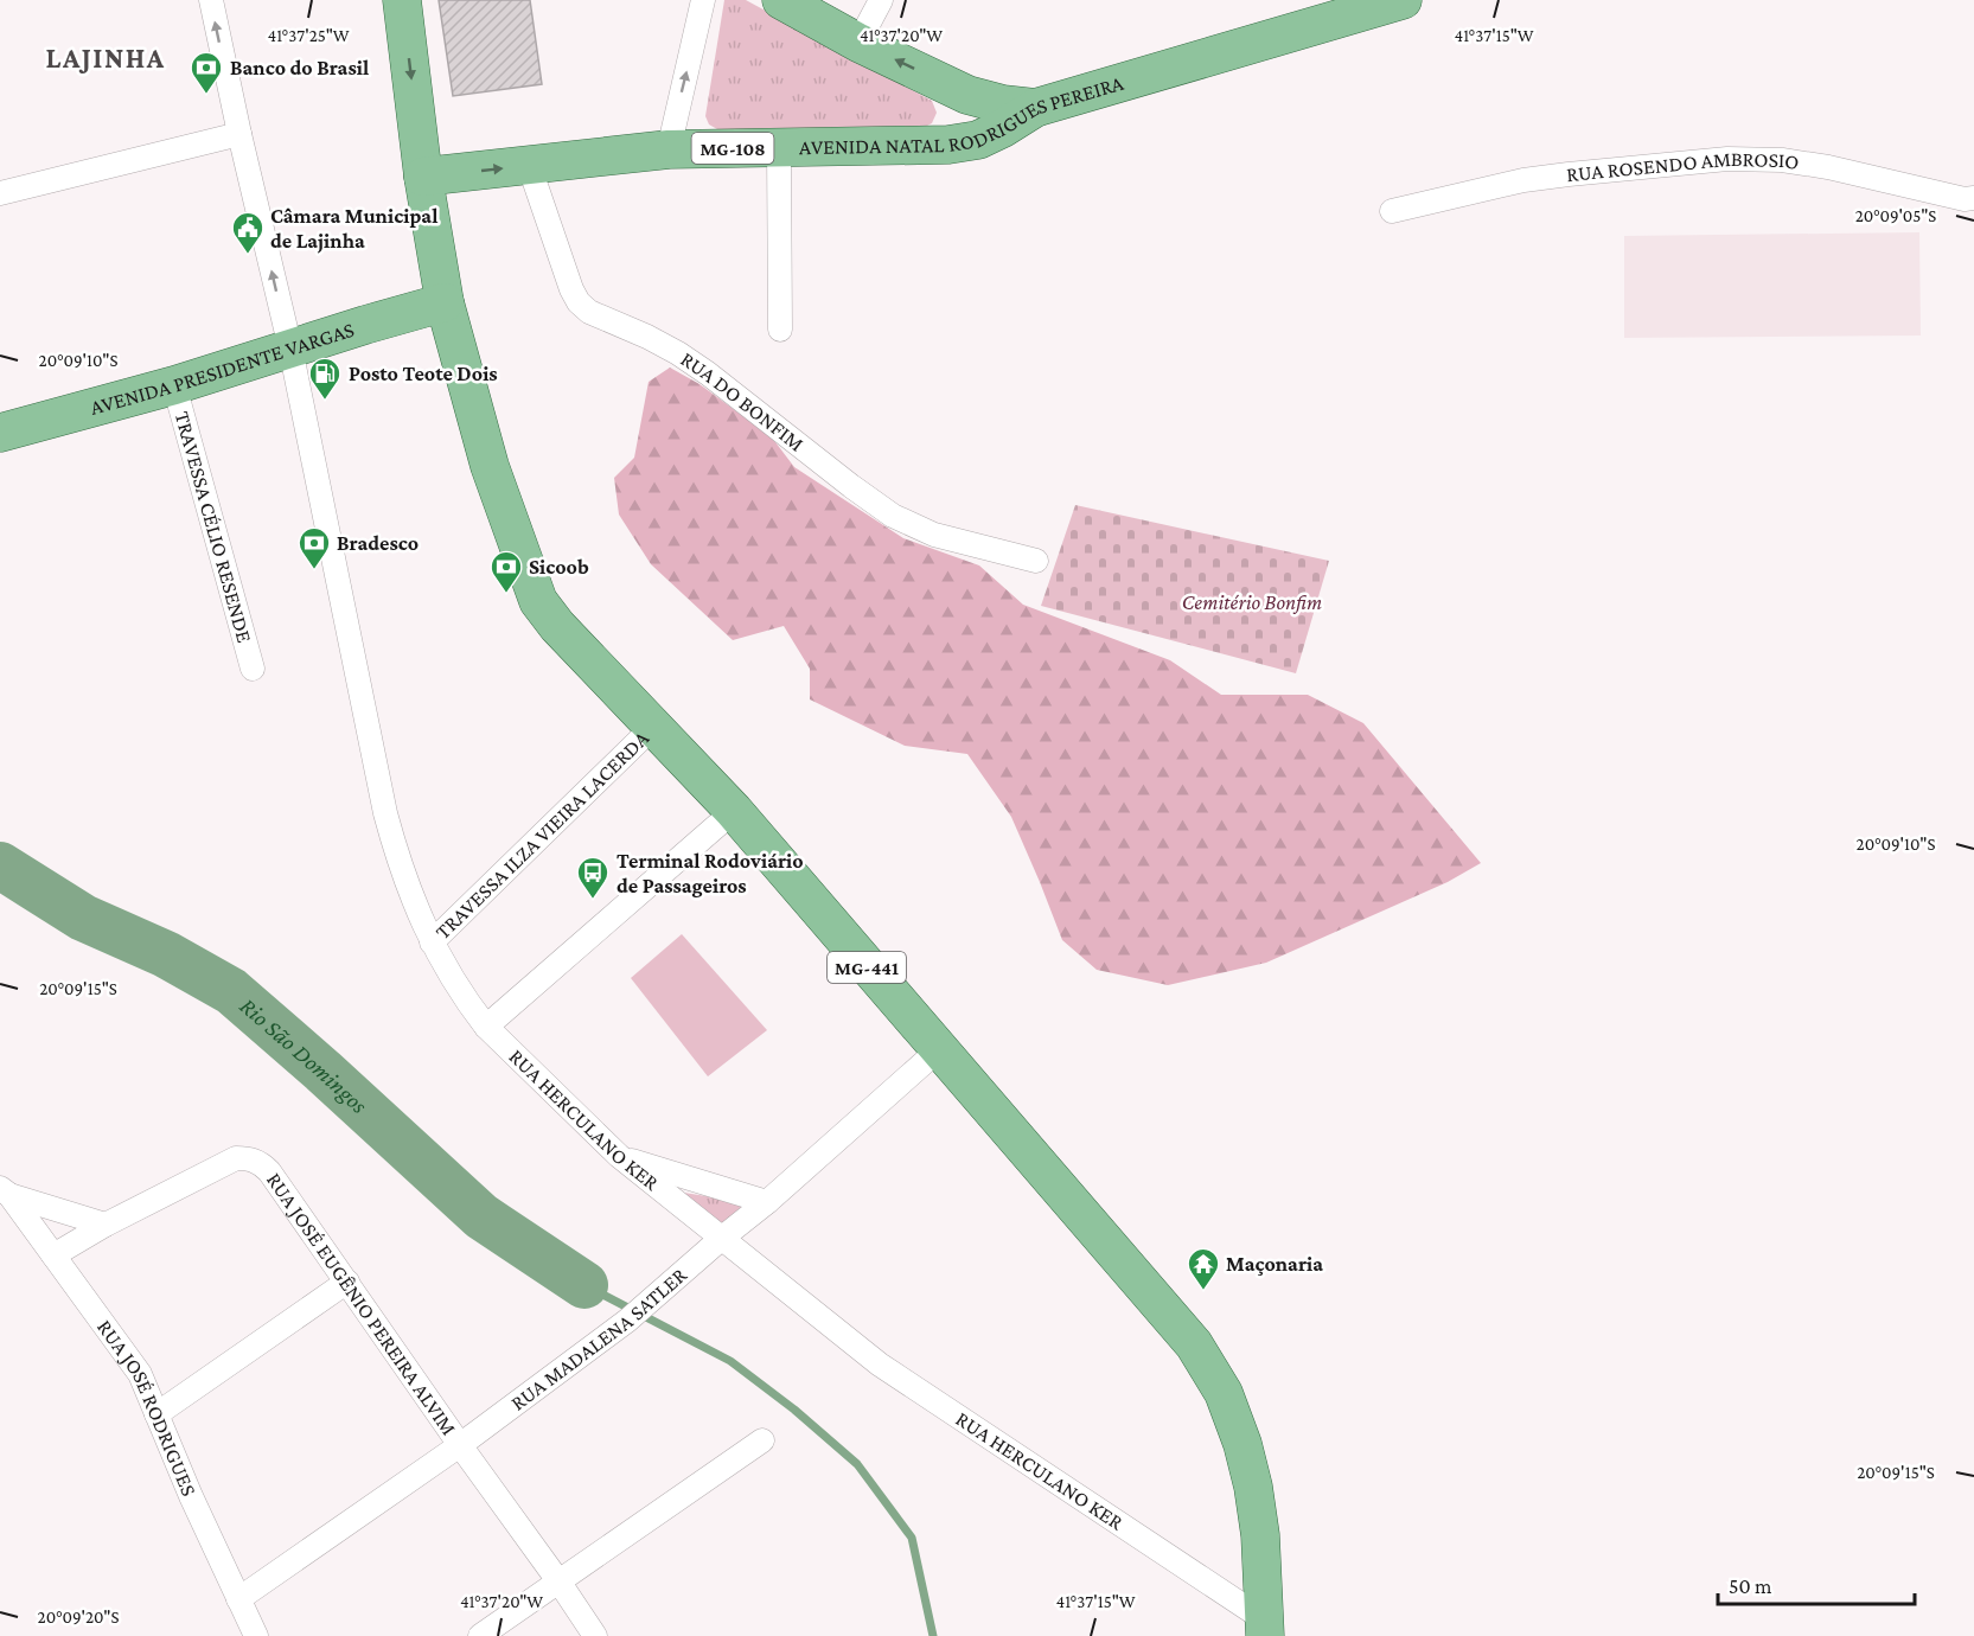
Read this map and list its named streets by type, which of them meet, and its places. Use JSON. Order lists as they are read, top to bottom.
{
  "streets": {
    "main road": [
      "AVENIDA NATAL RODRIGUES PEREIRA",
      "MG-108",
      "AVENIDA PRESIDENTE VARGAS",
      "MG-441"
    ],
    "street": [
      "RUA ROSENDO AMBROSIO",
      "RUA DO BONFIM",
      "TRAVESSA CÉLIO RESENDE",
      "TRAVESSA ILZA VIEIRA LACERDA",
      "RUA HERCULANO KER",
      "RUA JOSÉ EUGÊNIO PEREIRA ALVIM",
      "RUA MADALENA SATLER",
      "RUA JOSÉ RODRIGUES"
    ]
  },
  "crossings": [
    ["AVENIDA NATAL RODRIGUES PEREIRA", "MG-108"],
    ["AVENIDA NATAL RODRIGUES PEREIRA", "RUA DO BONFIM"],
    ["AVENIDA PRESIDENTE VARGAS", "TRAVESSA CÉLIO RESENDE"],
    ["AVENIDA PRESIDENTE VARGAS", "MG-441"],
    ["AVENIDA PRESIDENTE VARGAS", "RUA HERCULANO KER"],
    ["TRAVESSA ILZA VIEIRA LACERDA", "MG-441"],
    ["TRAVESSA ILZA VIEIRA LACERDA", "RUA HERCULANO KER"],
    ["MG-441", "RUA HERCULANO KER"],
    ["MG-441", "RUA MADALENA SATLER"],
    ["RUA HERCULANO KER", "RUA MADALENA SATLER"],
    ["RUA JOSÉ EUGÊNIO PEREIRA ALVIM", "RUA MADALENA SATLER"],
    ["RUA JOSÉ EUGÊNIO PEREIRA ALVIM", "RUA JOSÉ RODRIGUES"],
    ["RUA MADALENA SATLER", "RUA JOSÉ RODRIGUES"]
  ],
  "districts": ["LAJINHA"],
  "water": ["Rio São Domingos"],
  "parks": ["Cemitério Bonfim"],
  "places": {
    "bank": ["Banco do Brasil", "Bradesco", "Sicoob"],
    "public building": ["Câmara Municipal de Lajinha"],
    "fuel station": ["Posto Teote Dois"],
    "bus stop": ["Terminal Rodoviário de Passageiros"],
    "temple": ["Maçonaria"]
  },
  "scale_bar": "50 m",
  "coordinates": [
    "41°37'25\"W",
    "41°37'20\"W",
    "41°37'15\"W",
    "20°09'05\"S",
    "20°09'10\"S",
    "20°09'15\"S",
    "20°09'20\"S"
  ]
}
